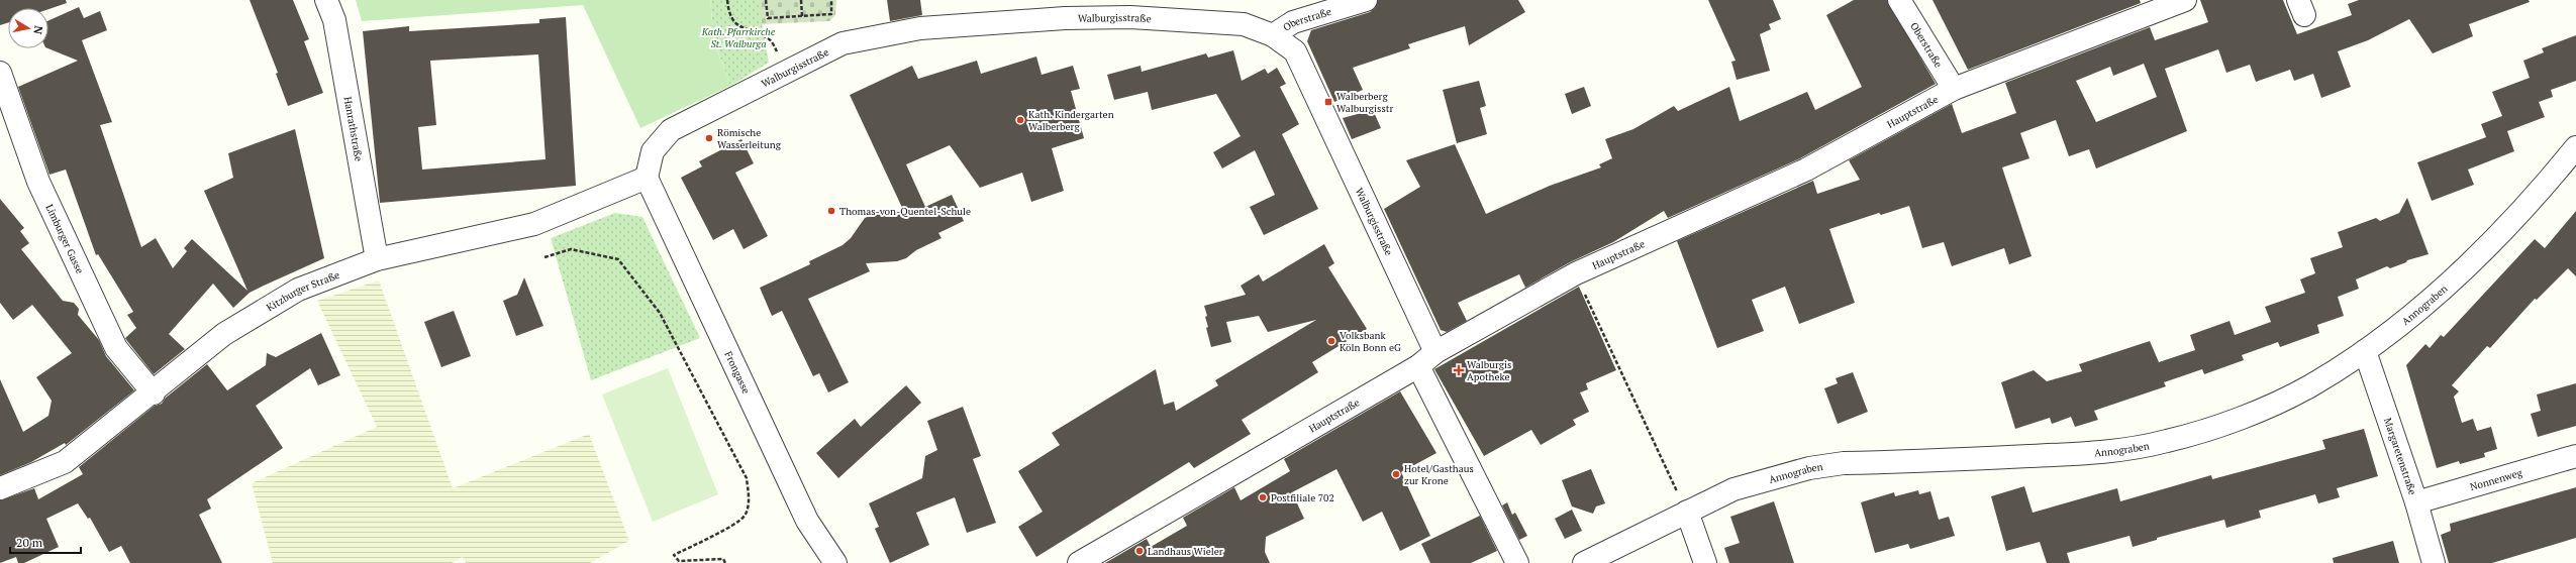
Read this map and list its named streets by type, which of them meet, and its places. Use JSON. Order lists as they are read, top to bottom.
{
  "streets": {
    "street": [
      "Walburgisstraße",
      "Oberstraße",
      "Hauptstraße",
      "Hanrathstraße",
      "Limburger Gasse",
      "Kitzburger Straße",
      "Annograben",
      "Frongasse",
      "Margaretenstraße",
      "Nonnenweg"
    ]
  },
  "crossings": [
    ["Walburgisstraße", "Oberstraße"],
    ["Walburgisstraße", "Hauptstraße"],
    ["Walburgisstraße", "Kitzburger Straße"],
    ["Walburgisstraße", "Frongasse"],
    ["Oberstraße", "Hauptstraße"],
    ["Hanrathstraße", "Kitzburger Straße"],
    ["Limburger Gasse", "Kitzburger Straße"],
    ["Kitzburger Straße", "Frongasse"],
    ["Annograben", "Margaretenstraße"],
    ["Margaretenstraße", "Nonnenweg"]
  ],
  "parks": ["Kath. Pfarrkirche St. Walburga"],
  "places": {
    "transit": ["Walberberg Walburgisstr"],
    "other": [
      "Kath. Kindergarten Walberberg",
      "Römische Wasserleitung",
      "Thomas-von-Quentel-Schule",
      "Volksbank Köln Bonn eG",
      "Hotel/Gasthaus zur Krone",
      "Postfiliale 702",
      "Landhaus Wieler"
    ],
    "health": ["Walburgis Apotheke"]
  },
  "scale_bar": "20 m",
  "north": "right"
}
